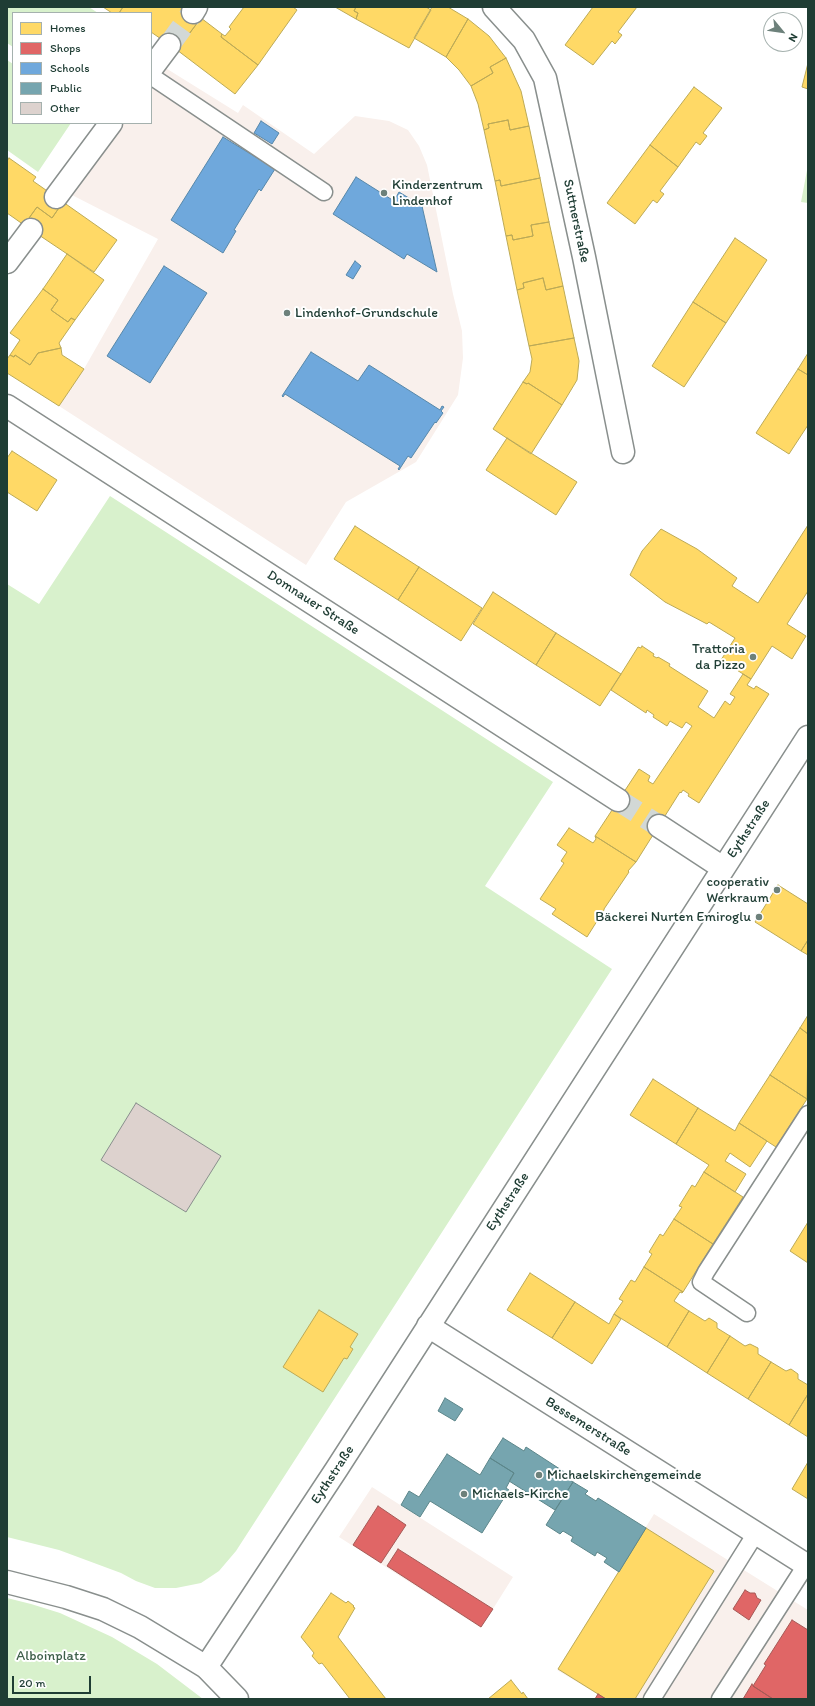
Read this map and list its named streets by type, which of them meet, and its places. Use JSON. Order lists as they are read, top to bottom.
{
  "streets": {
    "street": [
      "Suttnerstraße",
      "Domnauer Straße",
      "Eythstraße",
      "Bessemerstraße"
    ]
  },
  "crossings": [
    ["Eythstraße", "Bessemerstraße"]
  ],
  "parks": ["Alboinplatz"],
  "places": [
    "Kinderzentrum Lindenhof",
    "Lindenhof-Grundschule",
    "Trattoria da Pizzo",
    "cooperativ Werkraum",
    "Bäckerei Nurten Emiroglu",
    "Michaelskirchengemeinde",
    "Michaels-Kirche"
  ],
  "legend": [
    "Homes",
    "Shops",
    "Schools",
    "Public",
    "Other"
  ],
  "scale_bar": "20 m",
  "north": "bottom right"
}
